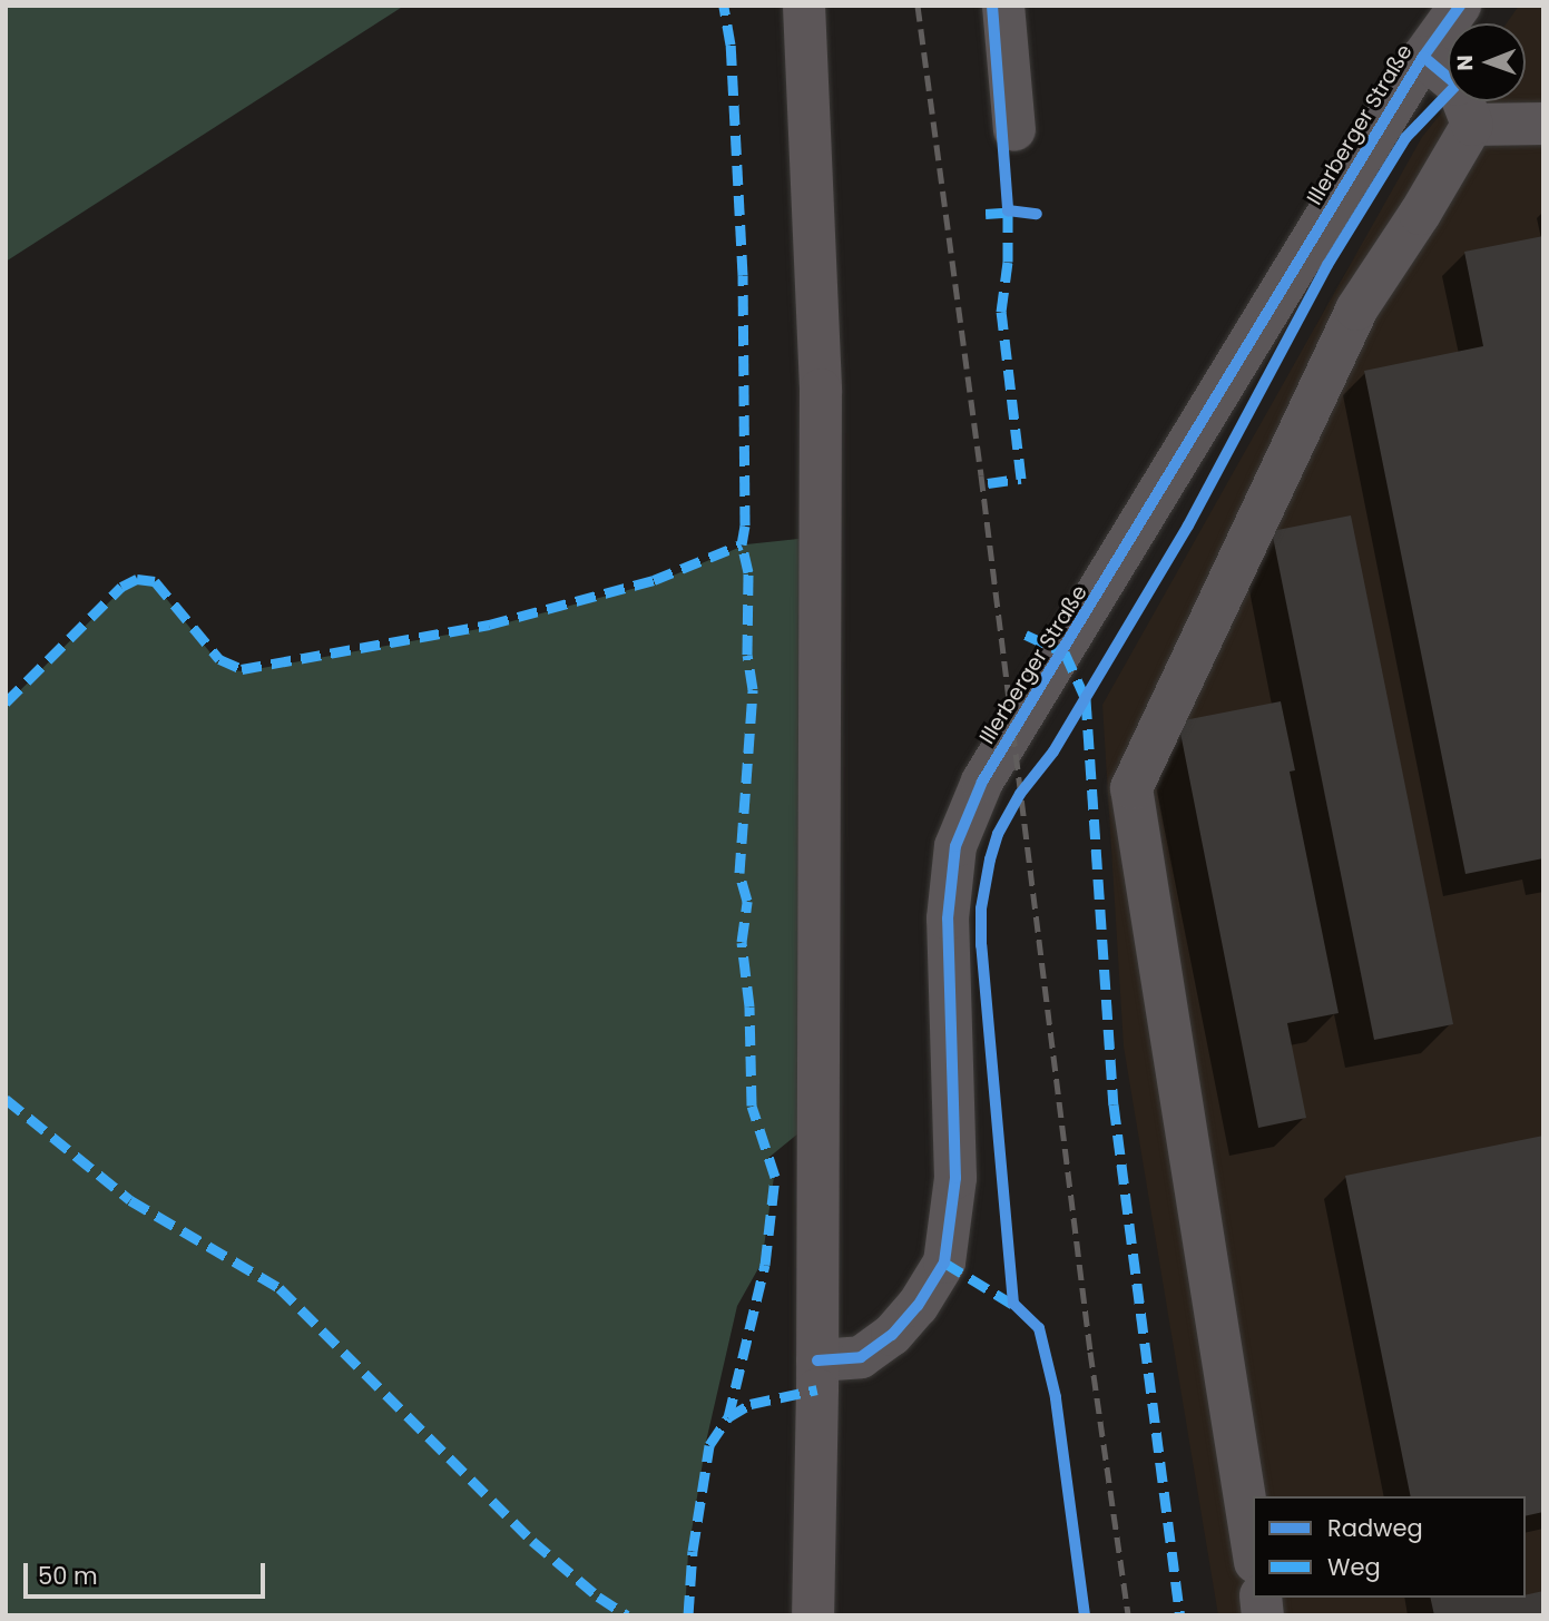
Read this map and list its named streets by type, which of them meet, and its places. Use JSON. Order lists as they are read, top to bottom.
{
  "streets": {
    "street": ["Illerberger Straße"]
  },
  "legend": ["Radweg", "Weg"],
  "scale_bar": "50 m",
  "north": "left"
}
